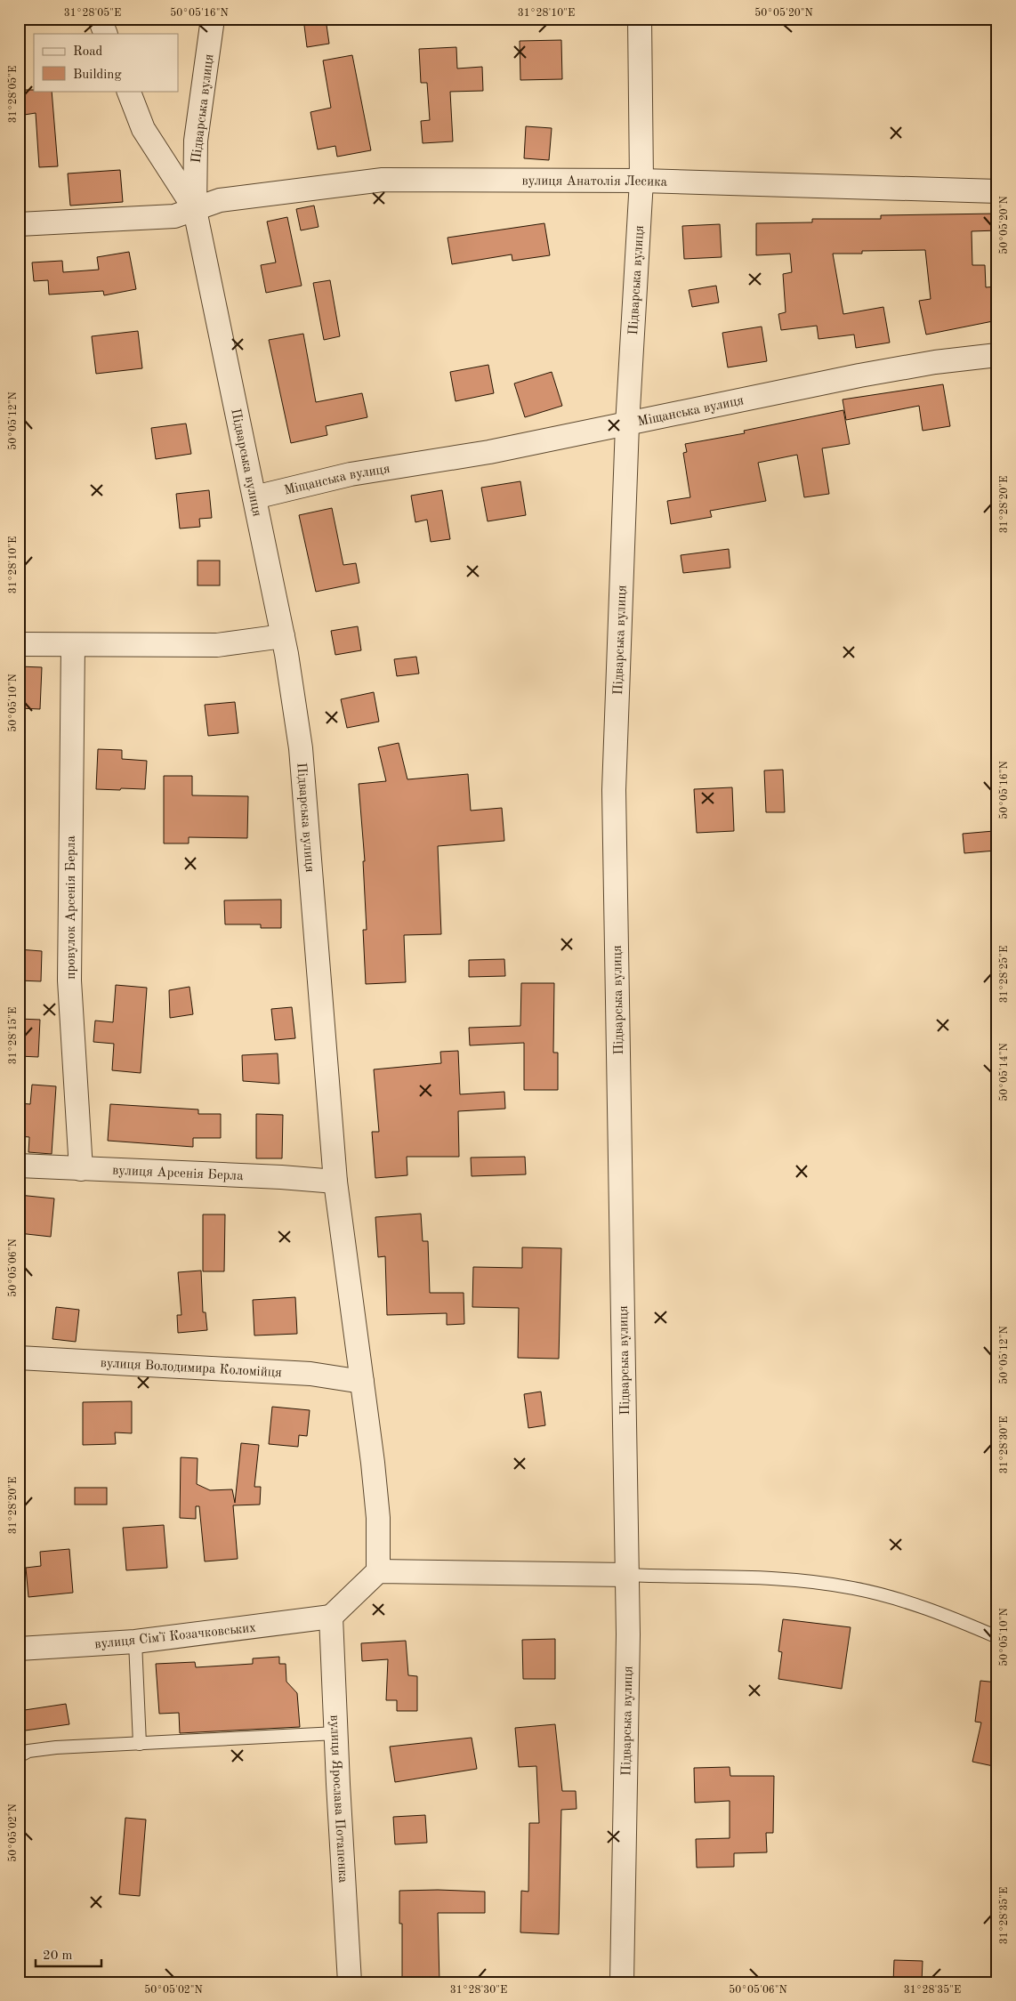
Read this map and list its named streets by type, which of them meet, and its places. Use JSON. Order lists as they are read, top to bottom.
{
  "streets": {
    "street": [
      "Підварська вулиця",
      "вулиця Анатолія Лесика",
      "Міщанська вулиця",
      "провулок Арсенія Берла",
      "вулиця Арсенія Берла",
      "вулиця Володимира Коломійця",
      "вулиця Сімʼї Козачковських",
      "вулиця Ярослава Потапенка"
    ]
  },
  "crossings": [
    ["Підварська вулиця", "вулиця Анатолія Лесика"],
    ["Підварська вулиця", "Міщанська вулиця"],
    ["Підварська вулиця", "вулиця Арсенія Берла"],
    ["Підварська вулиця", "вулиця Володимира Коломійця"],
    ["провулок Арсенія Берла", "вулиця Арсенія Берла"],
    ["вулиця Сімʼї Козачковських", "вулиця Ярослава Потапенка"]
  ],
  "legend": ["Road", "Building"],
  "scale_bar": "20 m",
  "coordinates": [
    "31°28'05\"E",
    "50°05'16\"N",
    "31°28'10\"E",
    "50°05'20\"N",
    "50°05'12\"N",
    "31°28'20\"E",
    "50°05'10\"N",
    "31°28'25\"E",
    "31°28'15\"E",
    "50°05'14\"N",
    "50°05'06\"N",
    "31°28'30\"E",
    "50°05'02\"N",
    "31°28'35\"E"
  ]
}
